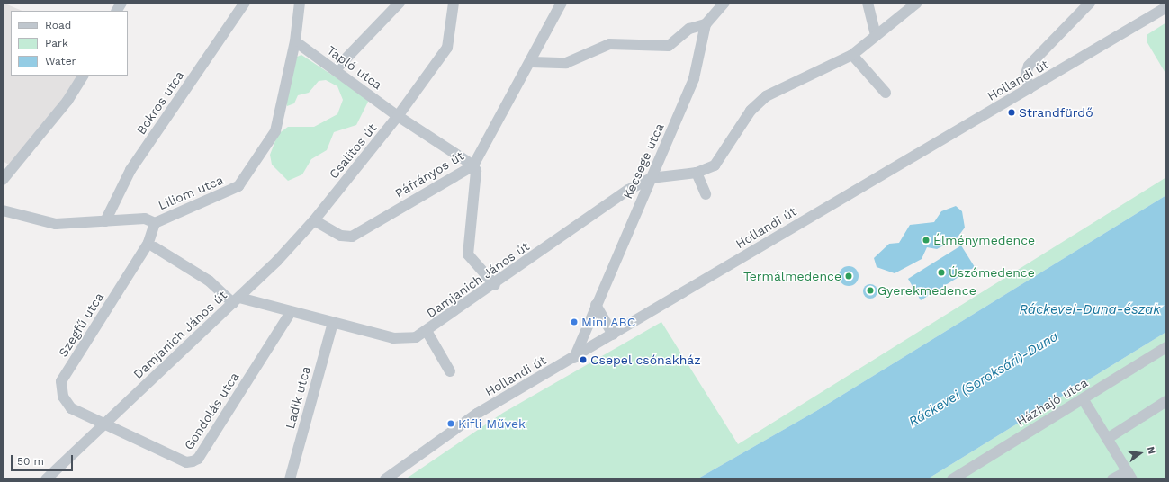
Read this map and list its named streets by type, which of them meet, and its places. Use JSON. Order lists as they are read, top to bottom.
{
  "streets": {
    "street": [
      "Tapló utca",
      "Hollandi út",
      "Bokros utca",
      "Csalitos út",
      "Kecsege utca",
      "Páfrányos út",
      "Liliom utca",
      "Damjanich János út",
      "Szegfű utca",
      "Ladik utca",
      "Házhajó utca",
      "Gondolás utca"
    ]
  },
  "crossings": [
    ["Tapló utca", "Csalitos út"],
    ["Tapló utca", "Páfrányos út"],
    ["Tapló utca", "Liliom utca"],
    ["Hollandi út", "Kecsege utca"],
    ["Bokros utca", "Liliom utca"],
    ["Csalitos út", "Páfrányos út"],
    ["Csalitos út", "Damjanich János út"],
    ["Kecsege utca", "Damjanich János út"],
    ["Liliom utca", "Szegfű utca"],
    ["Damjanich János út", "Szegfű utca"],
    ["Damjanich János út", "Ladik utca"],
    ["Damjanich János út", "Gondolás utca"],
    ["Szegfű utca", "Gondolás utca"]
  ],
  "water": ["Ráckevei-Duna-észak", "Ráckevei (Soroksári)-Duna"],
  "places": [
    "Strandfürdő",
    "Élménymedence",
    "Úszómedence",
    "Termálmedence",
    "Gyerekmedence",
    "Mini ABC",
    "Csepel csónakház",
    "Kifli Művek"
  ],
  "legend": ["Road", "Park", "Water"],
  "scale_bar": "50 m",
  "north": "right"
}
